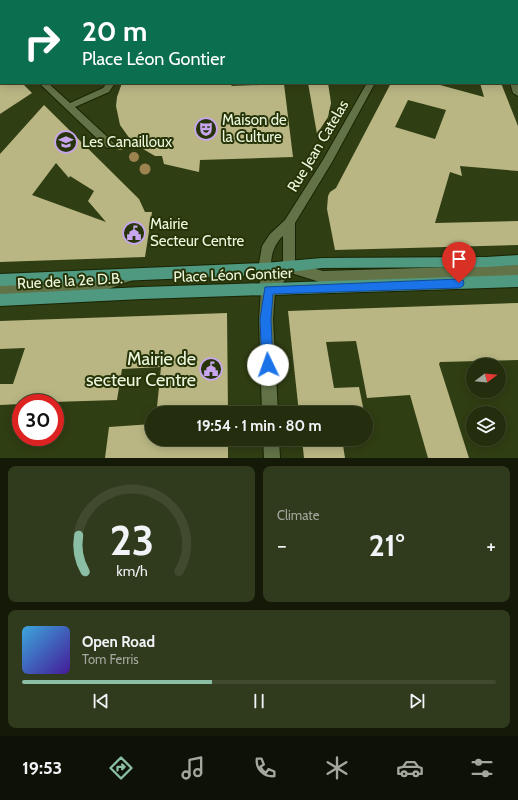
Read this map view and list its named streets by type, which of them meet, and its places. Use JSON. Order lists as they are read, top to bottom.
{
  "streets": {
    "main road": ["Place Léon Gontier", "Rue de la 2e D.B."],
    "street": ["Rue Jean Catelas"]
  },
  "crossings": [
    ["Rue Jean Catelas", "Place Léon Gontier"],
    ["Place Léon Gontier", "Rue de la 2e D.B."]
  ],
  "places": {
    "theatre": ["Maison de la Culture"],
    "school or university": ["Les Canailloux"],
    "public building": ["Mairie Secteur Centre", "Mairie de secteur Centre"]
  },
  "north": "right",
  "page": {
    "turn": ["20 m", "Place Léon Gontier"],
    "limit": "30",
    "trip": "19:54 · 1 min · 80 m",
    "tile": "Climate",
    "heat": ["−", "21°", "+"],
    "song": ["Open Road", "Tom Ferris"],
    "tabs": "19:53",
    "gauge": ["23", "km/h"]
  }
}
